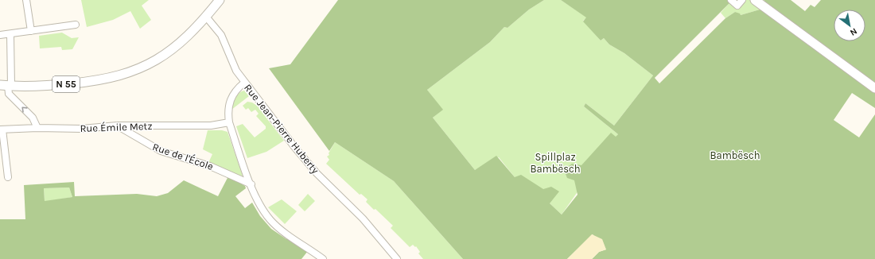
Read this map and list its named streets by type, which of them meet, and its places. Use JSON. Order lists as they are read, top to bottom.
{
  "streets": {
    "main road": ["N 55"],
    "street": ["Rue Émile Metz", "Rue Jean-Pierre Huberty", "Rue de l'École"]
  },
  "crossings": [
    ["N 55", "Rue Jean-Pierre Huberty"],
    ["Rue Émile Metz", "Rue de l'École"]
  ],
  "parks": ["Bambësch", "Spillplaz Bambësch"],
  "north": "bottom right"
}
